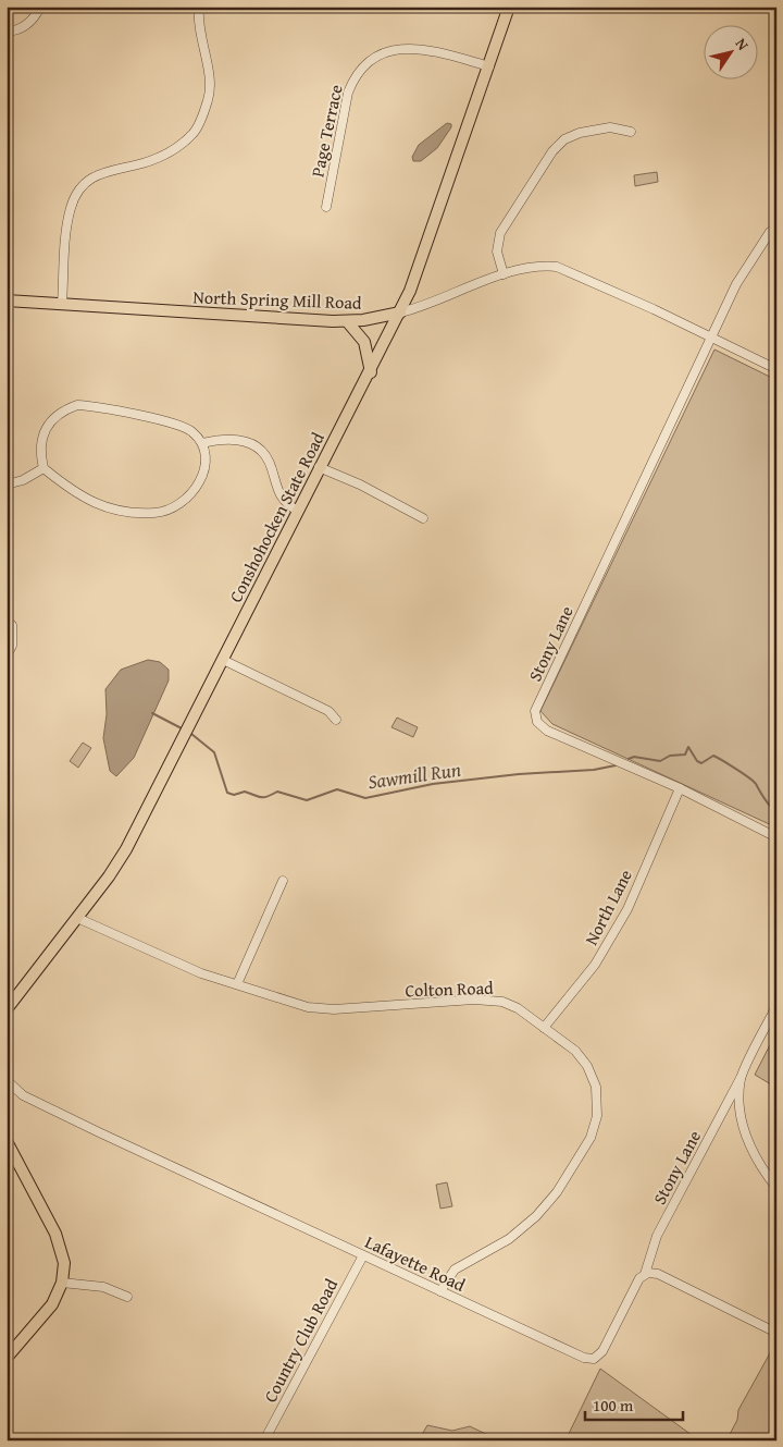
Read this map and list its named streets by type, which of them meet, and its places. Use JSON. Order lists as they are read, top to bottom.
{
  "streets": {
    "main road": ["North Spring Mill Road", "Conshohocken State Road"],
    "street": [
      "Page Terrace",
      "Stony Lane",
      "North Lane",
      "Colton Road",
      "Lafayette Road",
      "Country Club Road"
    ]
  },
  "crossings": [
    ["Page Terrace", "Conshohocken State Road"],
    ["North Spring Mill Road", "Conshohocken State Road"],
    ["North Spring Mill Road", "Stony Lane"],
    ["Conshohocken State Road", "Colton Road"],
    ["Stony Lane", "North Lane"],
    ["Stony Lane", "Lafayette Road"],
    ["North Lane", "Colton Road"],
    ["Colton Road", "Lafayette Road"],
    ["Lafayette Road", "Country Club Road"]
  ],
  "water": ["Sawmill Run"],
  "scale_bar": "100 m",
  "north": "top right"
}
